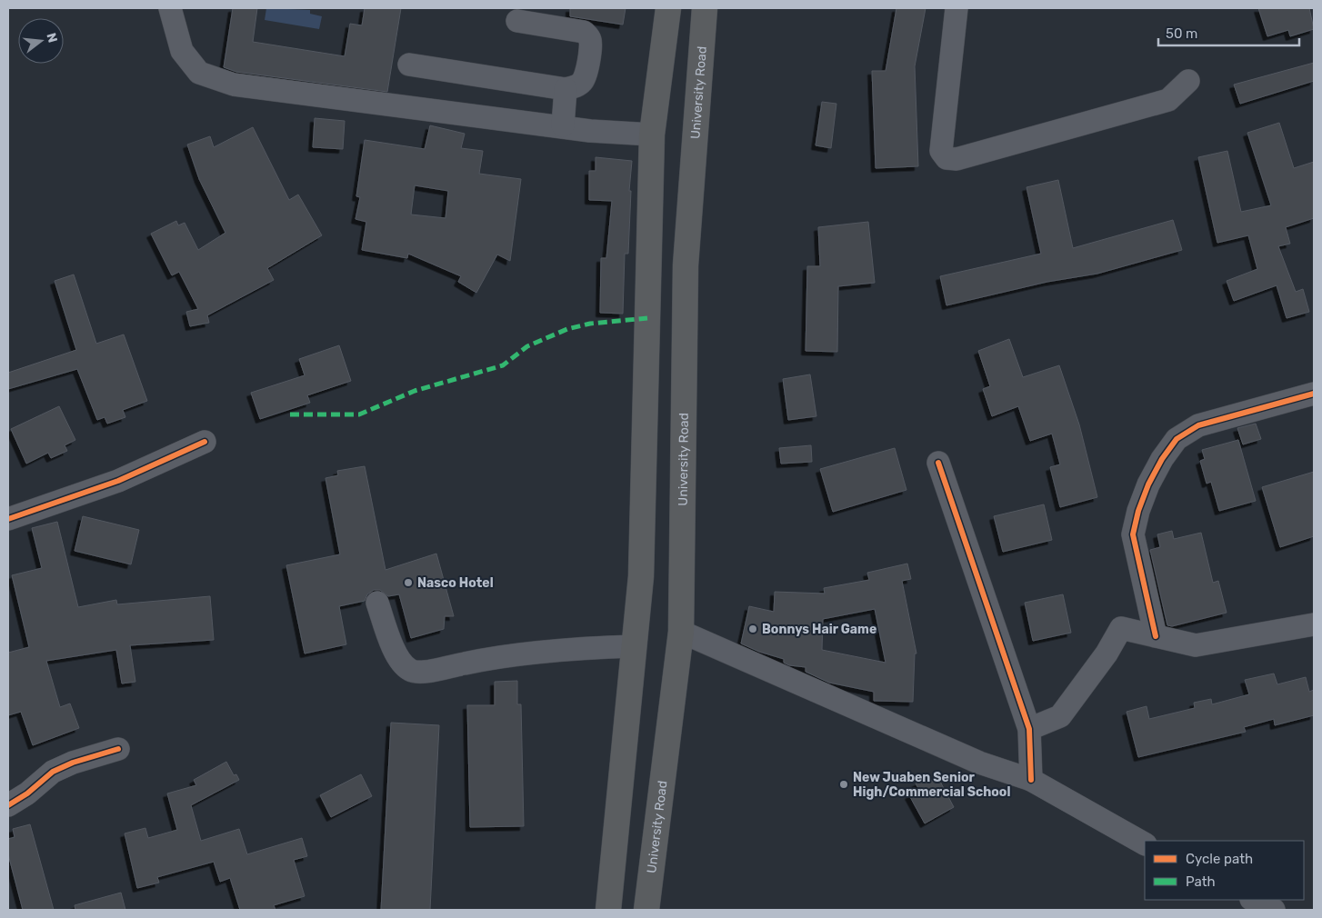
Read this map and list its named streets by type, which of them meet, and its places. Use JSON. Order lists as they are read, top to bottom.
{
  "streets": {
    "highway": ["University Road"]
  },
  "places": ["Nasco Hotel", "Bonnys Hair Game", "New Juaben Senior High/Commercial School"],
  "legend": ["Cycle path", "Path"],
  "scale_bar": "50 m",
  "north": "right"
}
